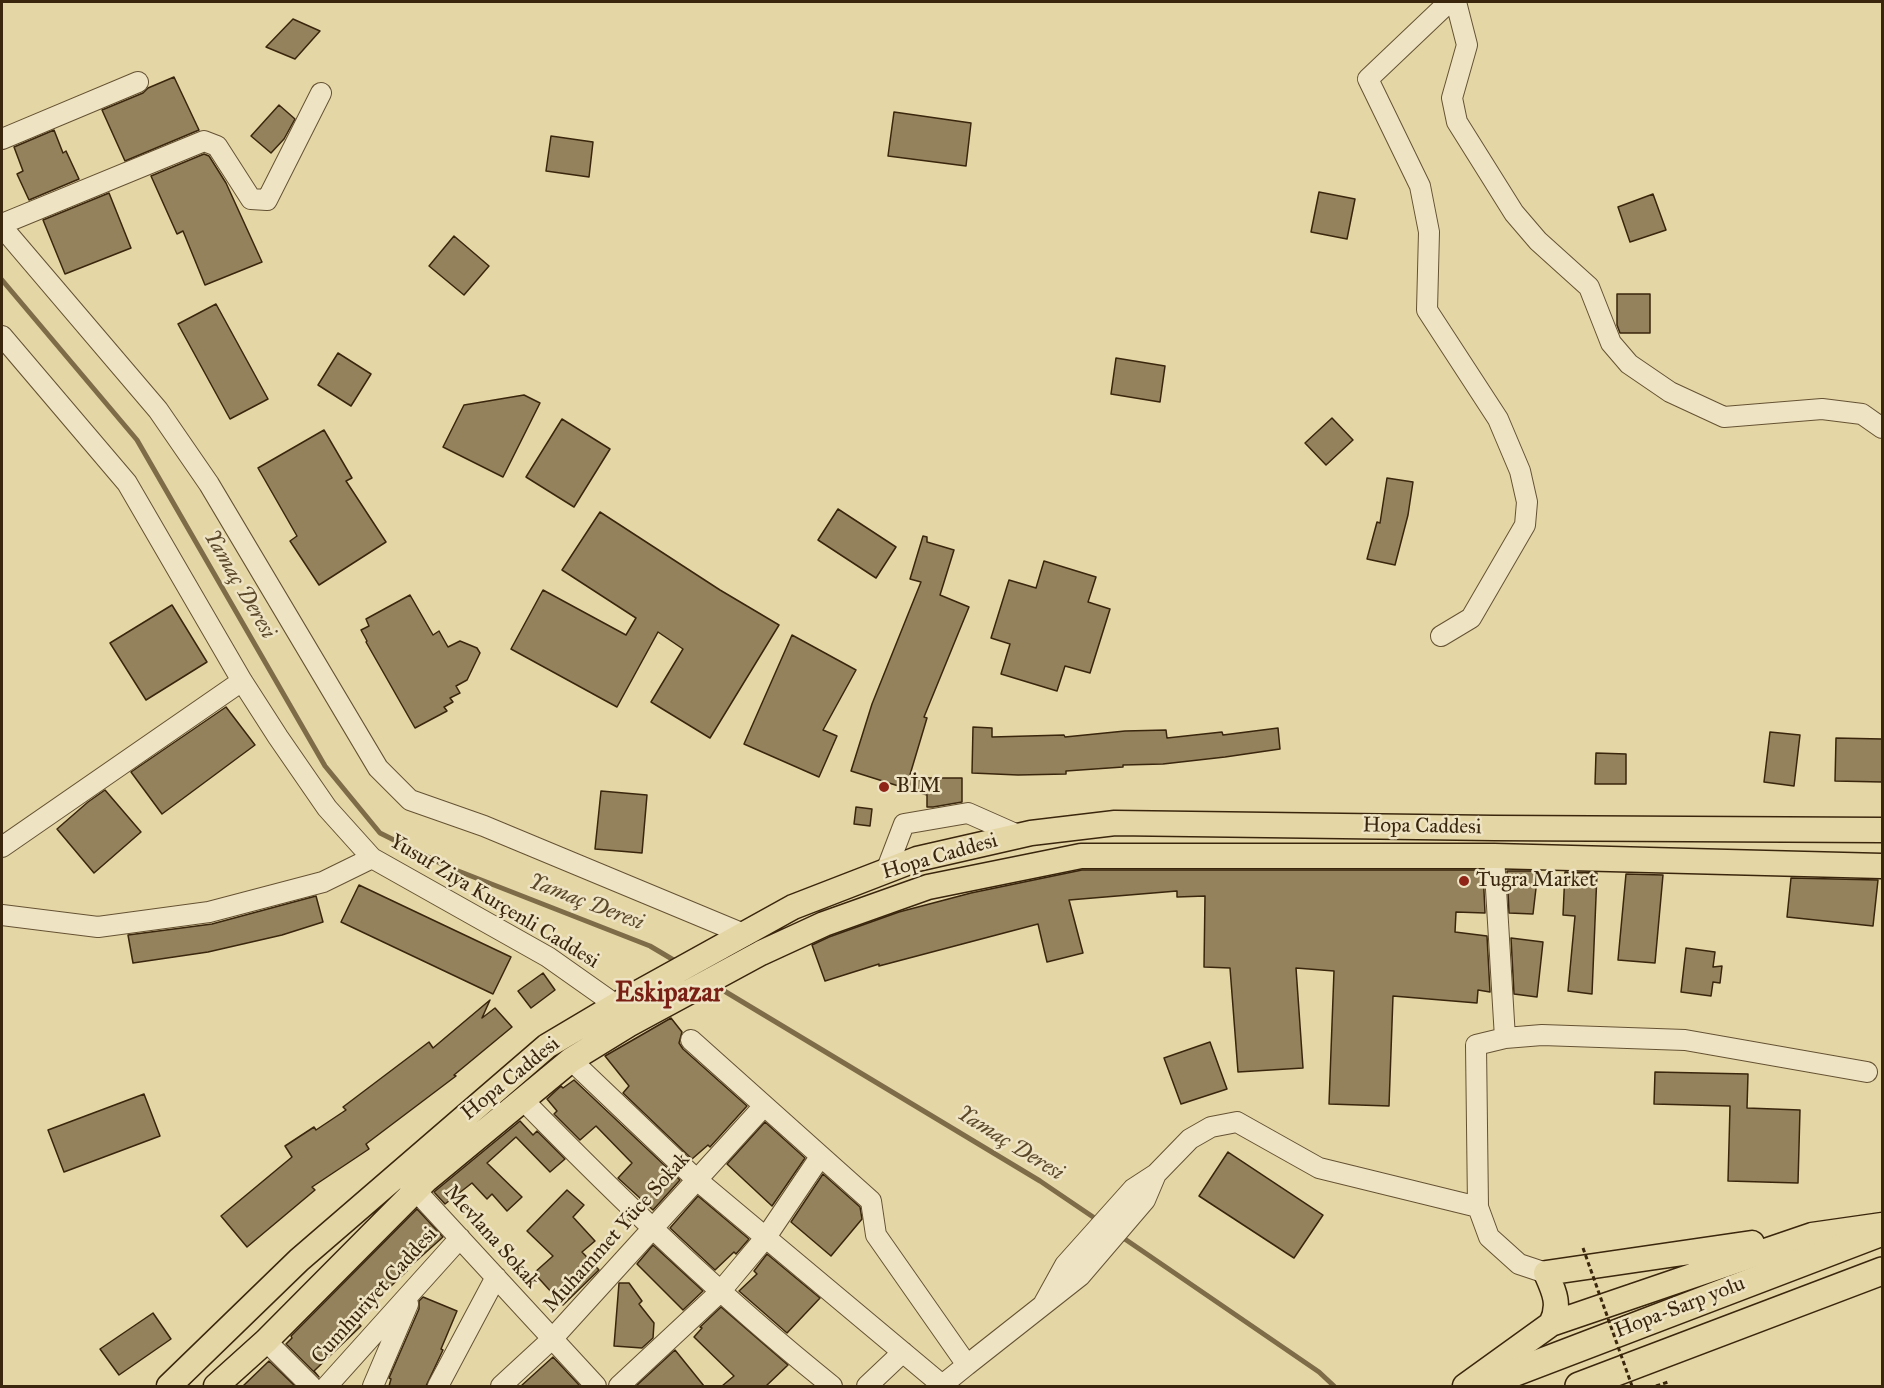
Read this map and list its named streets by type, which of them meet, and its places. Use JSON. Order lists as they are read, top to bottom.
{
  "streets": {
    "highway": ["Hopa-Sarp yolu"],
    "main road": ["Hopa Caddesi"],
    "street": [
      "Yusuf Ziya Kurçenli Caddesi",
      "Muhammet Yüce Sokak",
      "Mevlana Sokak",
      "Cumhuriyet Caddesi"
    ]
  },
  "crossings": [
    ["Hopa Caddesi", "Yusuf Ziya Kurçenli Caddesi"],
    ["Hopa Caddesi", "Mevlana Sokak"],
    ["Muhammet Yüce Sokak", "Mevlana Sokak"],
    ["Mevlana Sokak", "Cumhuriyet Caddesi"]
  ],
  "districts": ["Eskipazar"],
  "water": ["Yamaç Deresi"],
  "places": ["BİM", "Tugra Market"]
}
